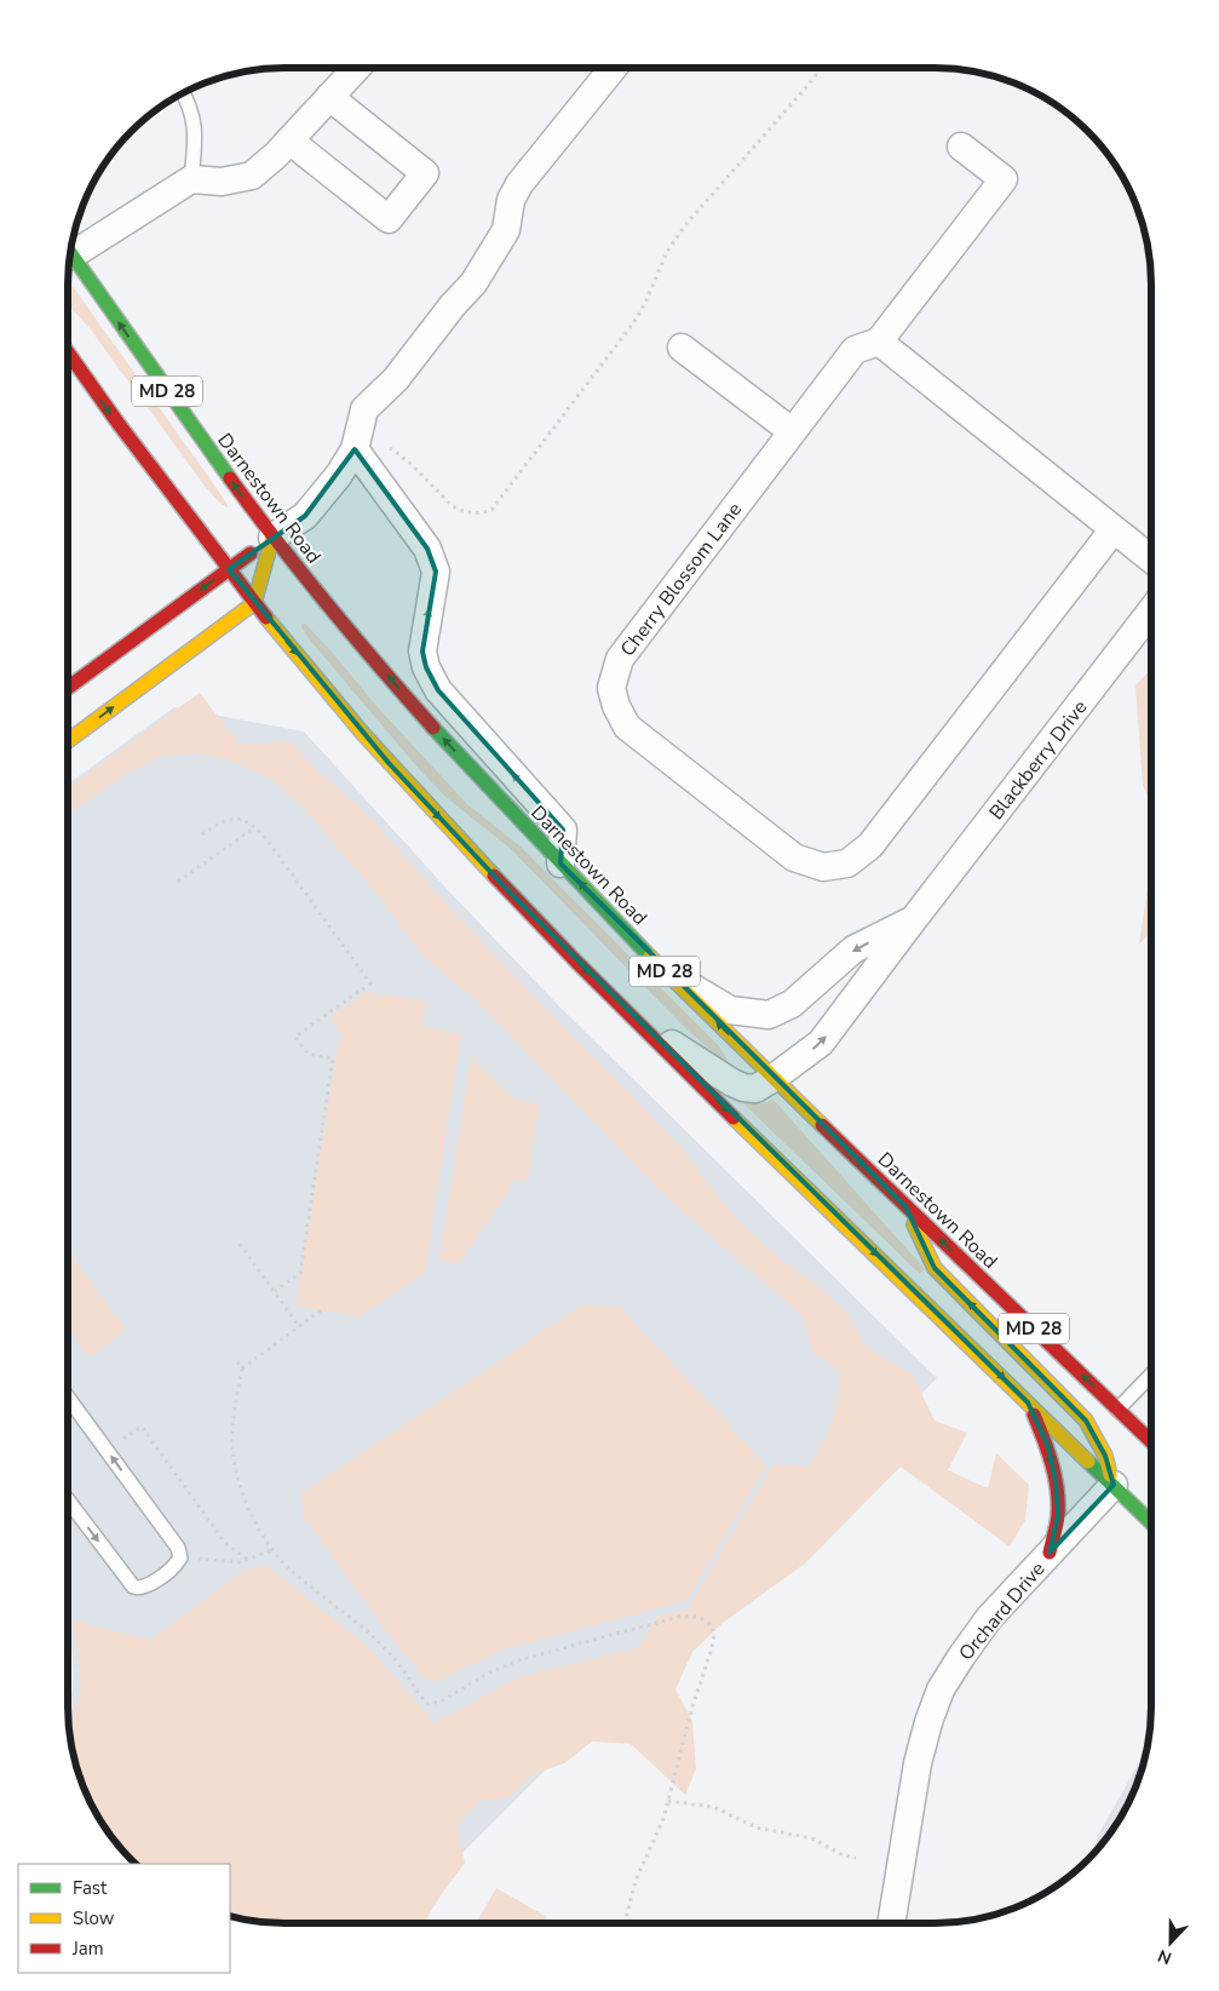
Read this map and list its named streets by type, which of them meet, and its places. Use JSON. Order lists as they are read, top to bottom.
{
  "streets": {
    "main road": ["MD 28", "Darnestown Road"],
    "street": ["Cherry Blossom Lane", "Blackberry Drive", "Orchard Drive"]
  },
  "crossings": [
    ["MD 28", "Blackberry Drive"],
    ["MD 28", "Orchard Drive"],
    ["Darnestown Road", "Blackberry Drive"]
  ],
  "legend": ["Fast", "Slow", "Jam"],
  "north": "bottom"
}
